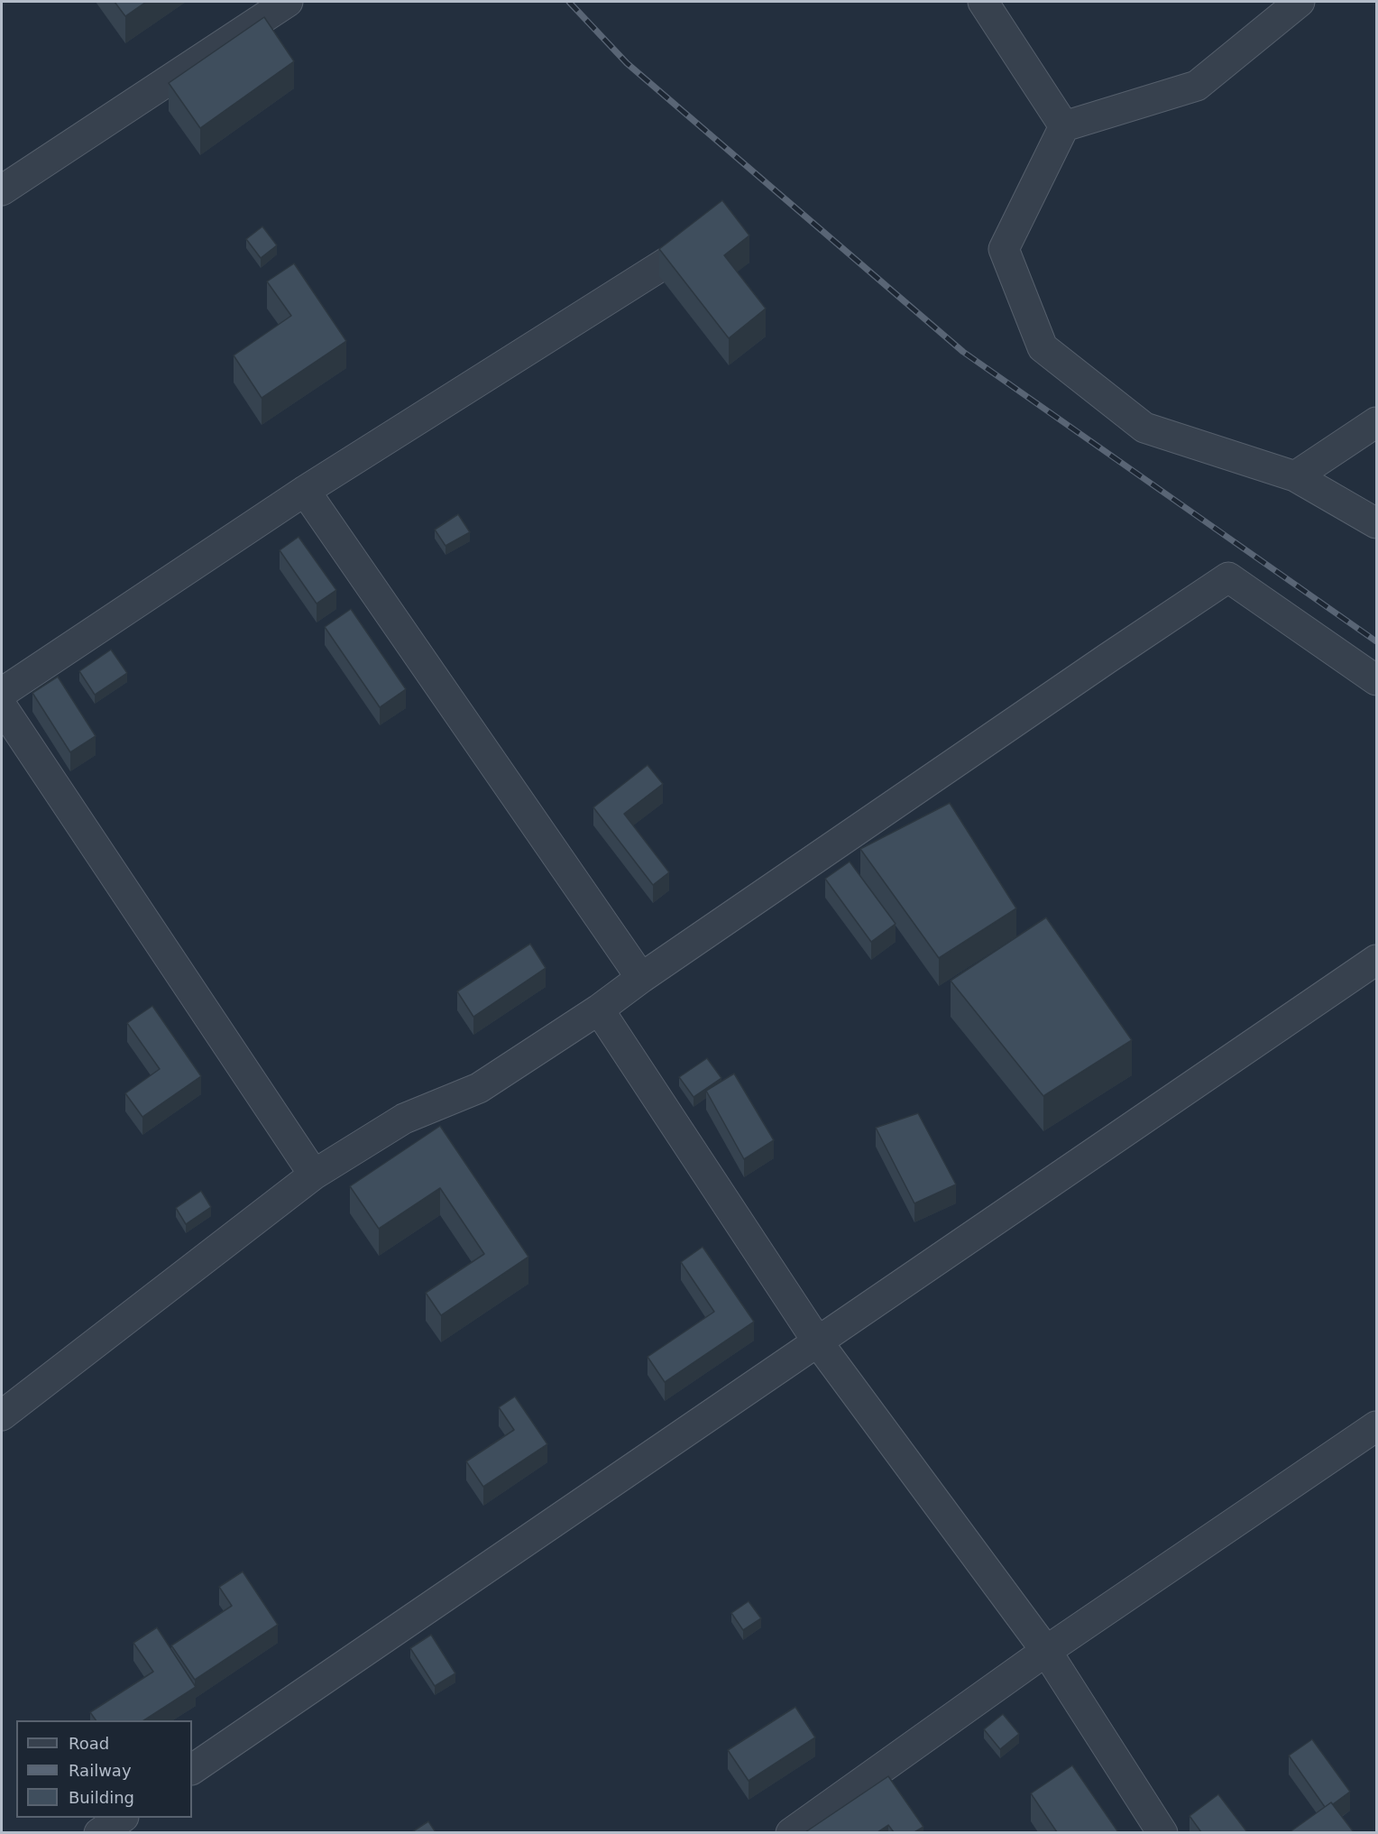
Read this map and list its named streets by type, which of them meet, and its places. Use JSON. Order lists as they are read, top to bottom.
{
  "legend": ["Road", "Railway", "Building"]
}
